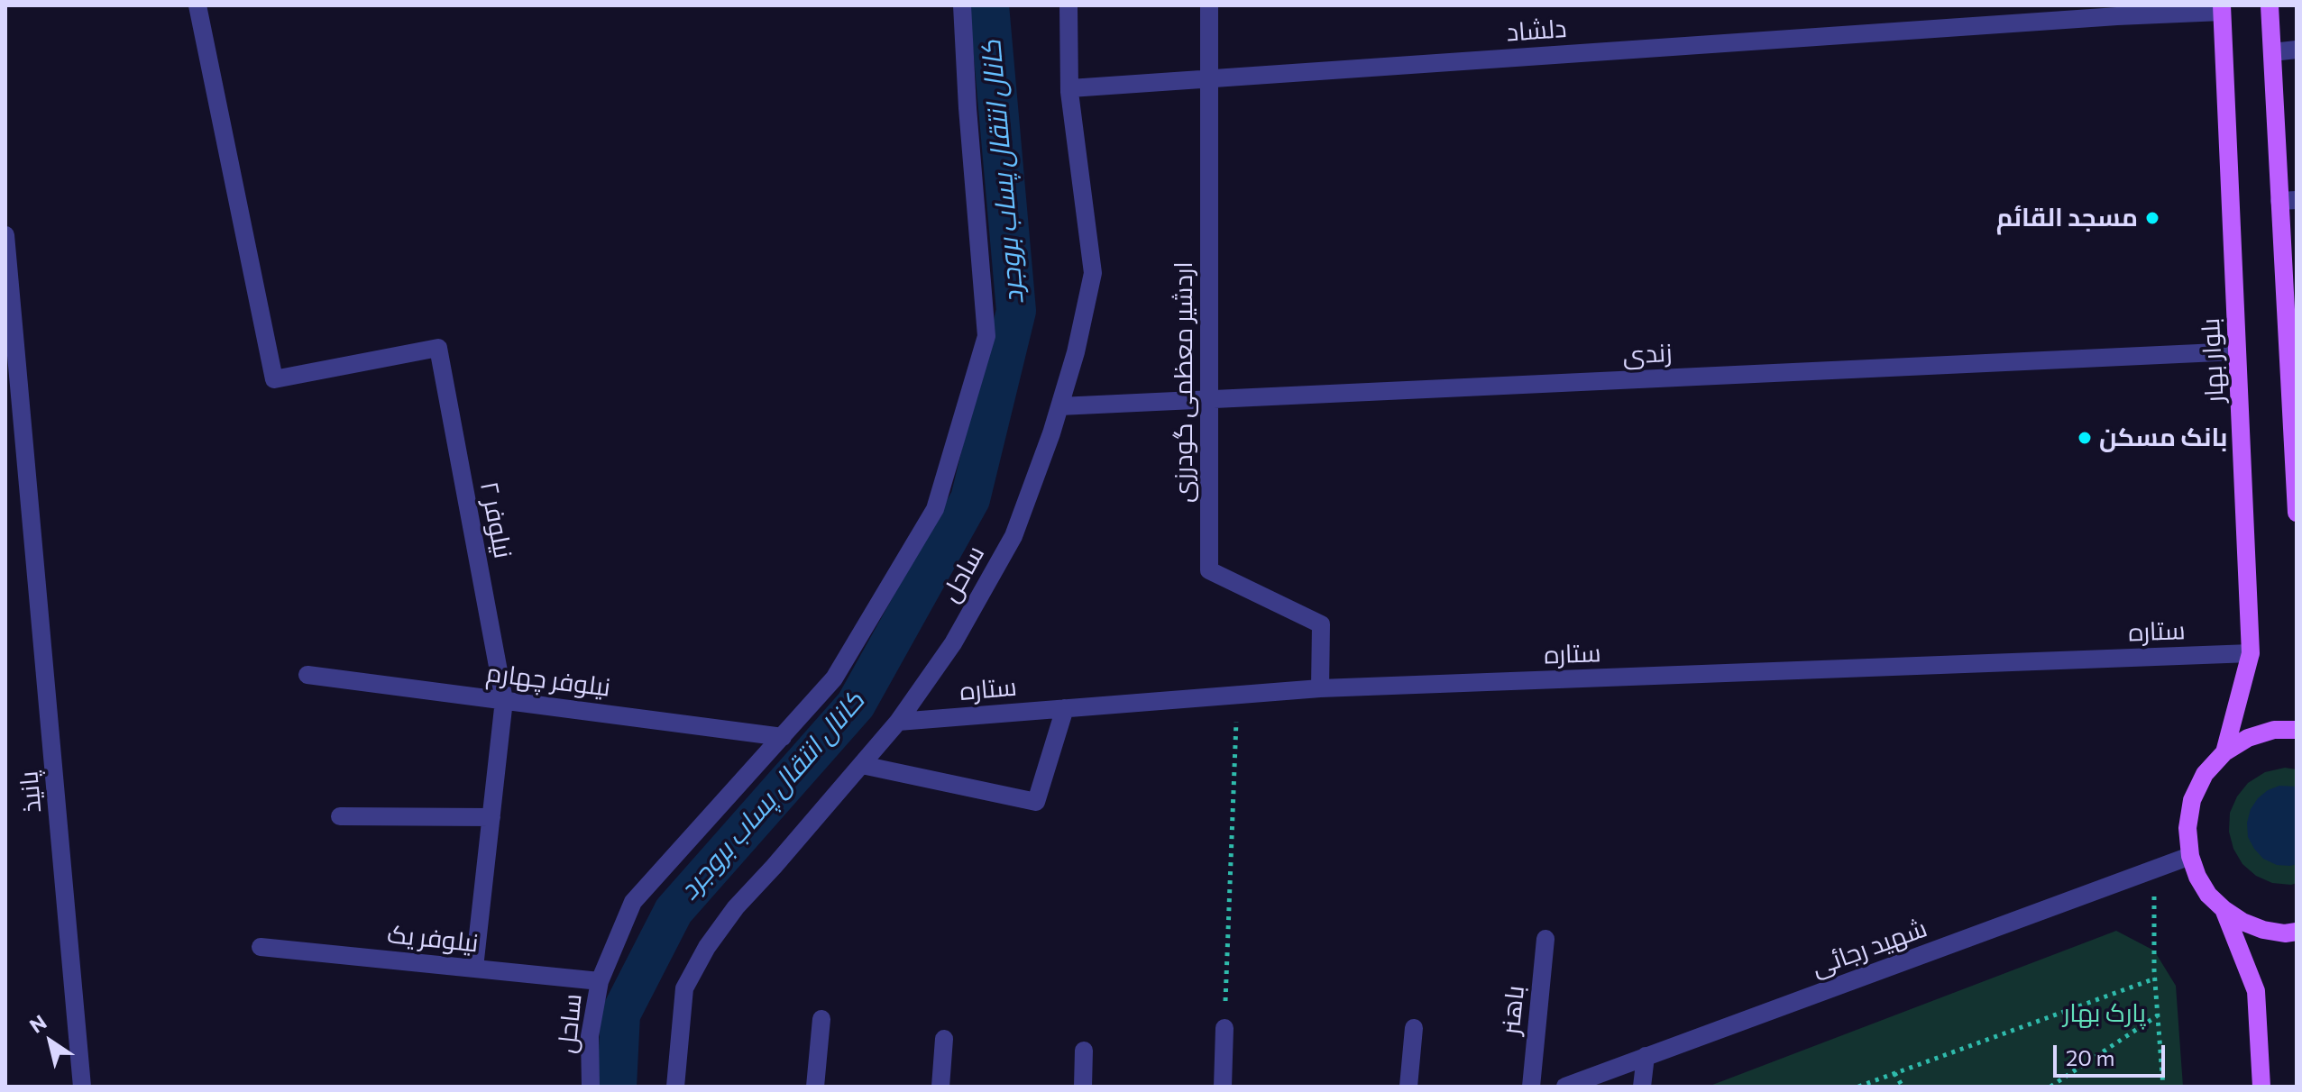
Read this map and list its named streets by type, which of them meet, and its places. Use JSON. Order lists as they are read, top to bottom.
{
  "streets": {
    "main road": ["بلوار بهار"],
    "street": [
      "دلشاد",
      "زندی",
      "اردشیر معظمی گودرزی",
      "نیلوفر ۲",
      "ساحل",
      "ستاره",
      "نیلوفر چهارم",
      "پانیذ",
      "نیلوفر یک",
      "شهید رجائی",
      "باهنر"
    ]
  },
  "crossings": [
    ["دلشاد", "بلوار بهار"],
    ["دلشاد", "اردشیر معظمی گودرزی"],
    ["دلشاد", "ساحل"],
    ["زندی", "بلوار بهار"],
    ["زندی", "اردشیر معظمی گودرزی"],
    ["زندی", "ساحل"],
    ["بلوار بهار", "ستاره"],
    ["اردشیر معظمی گودرزی", "ستاره"],
    ["نیلوفر ۲", "نیلوفر چهارم"],
    ["نیلوفر ۲", "نیلوفر یک"],
    ["ساحل", "ستاره"],
    ["ساحل", "نیلوفر چهارم"],
    ["ساحل", "نیلوفر یک"]
  ],
  "water": ["کانال انتقال پساب بروجرد"],
  "parks": ["پارک بهار"],
  "places": ["مسجد القائم", "بانک مسکن"],
  "scale_bar": "20 m",
  "north": "top left"
}
